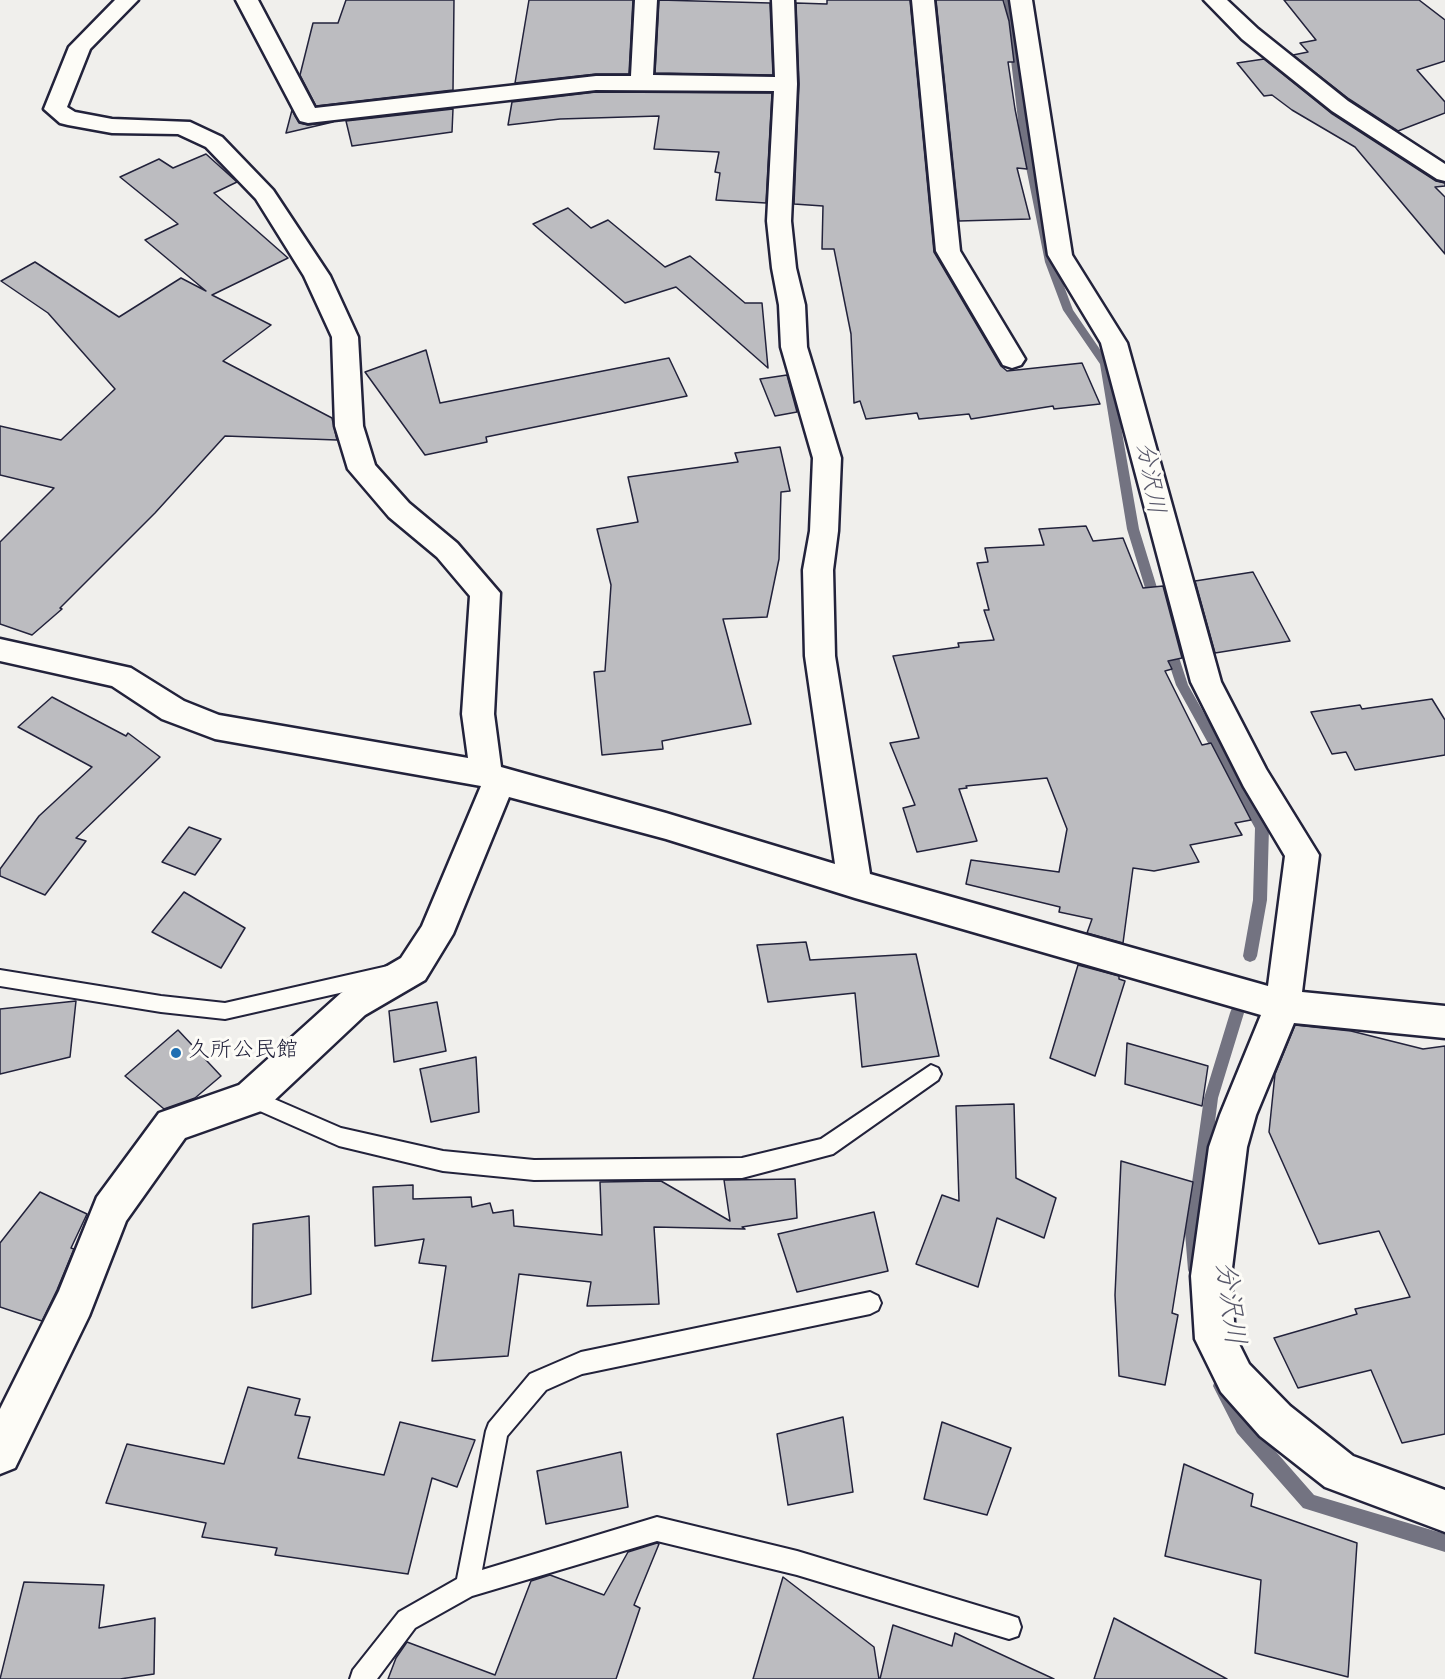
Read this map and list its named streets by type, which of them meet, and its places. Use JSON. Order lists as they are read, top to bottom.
{
  "water": ["分沢川"],
  "places": ["久所公民館"]
}
